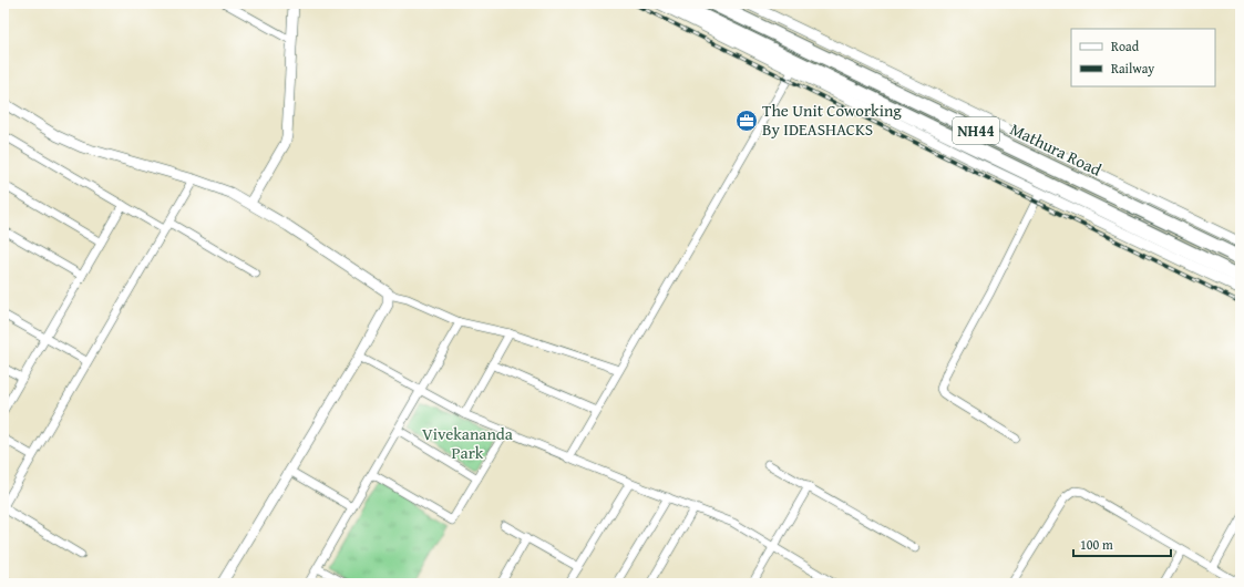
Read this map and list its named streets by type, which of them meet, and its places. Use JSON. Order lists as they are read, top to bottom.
{
  "streets": {
    "highway": ["NH44", "Mathura Road"]
  },
  "crossings": [
    ["NH44", "Mathura Road"]
  ],
  "parks": ["Vivekananda Park"],
  "places": {
    "office": ["The Unit Coworking By IDEASHACKS"]
  },
  "legend": ["Road", "Railway"],
  "scale_bar": "100 m"
}
